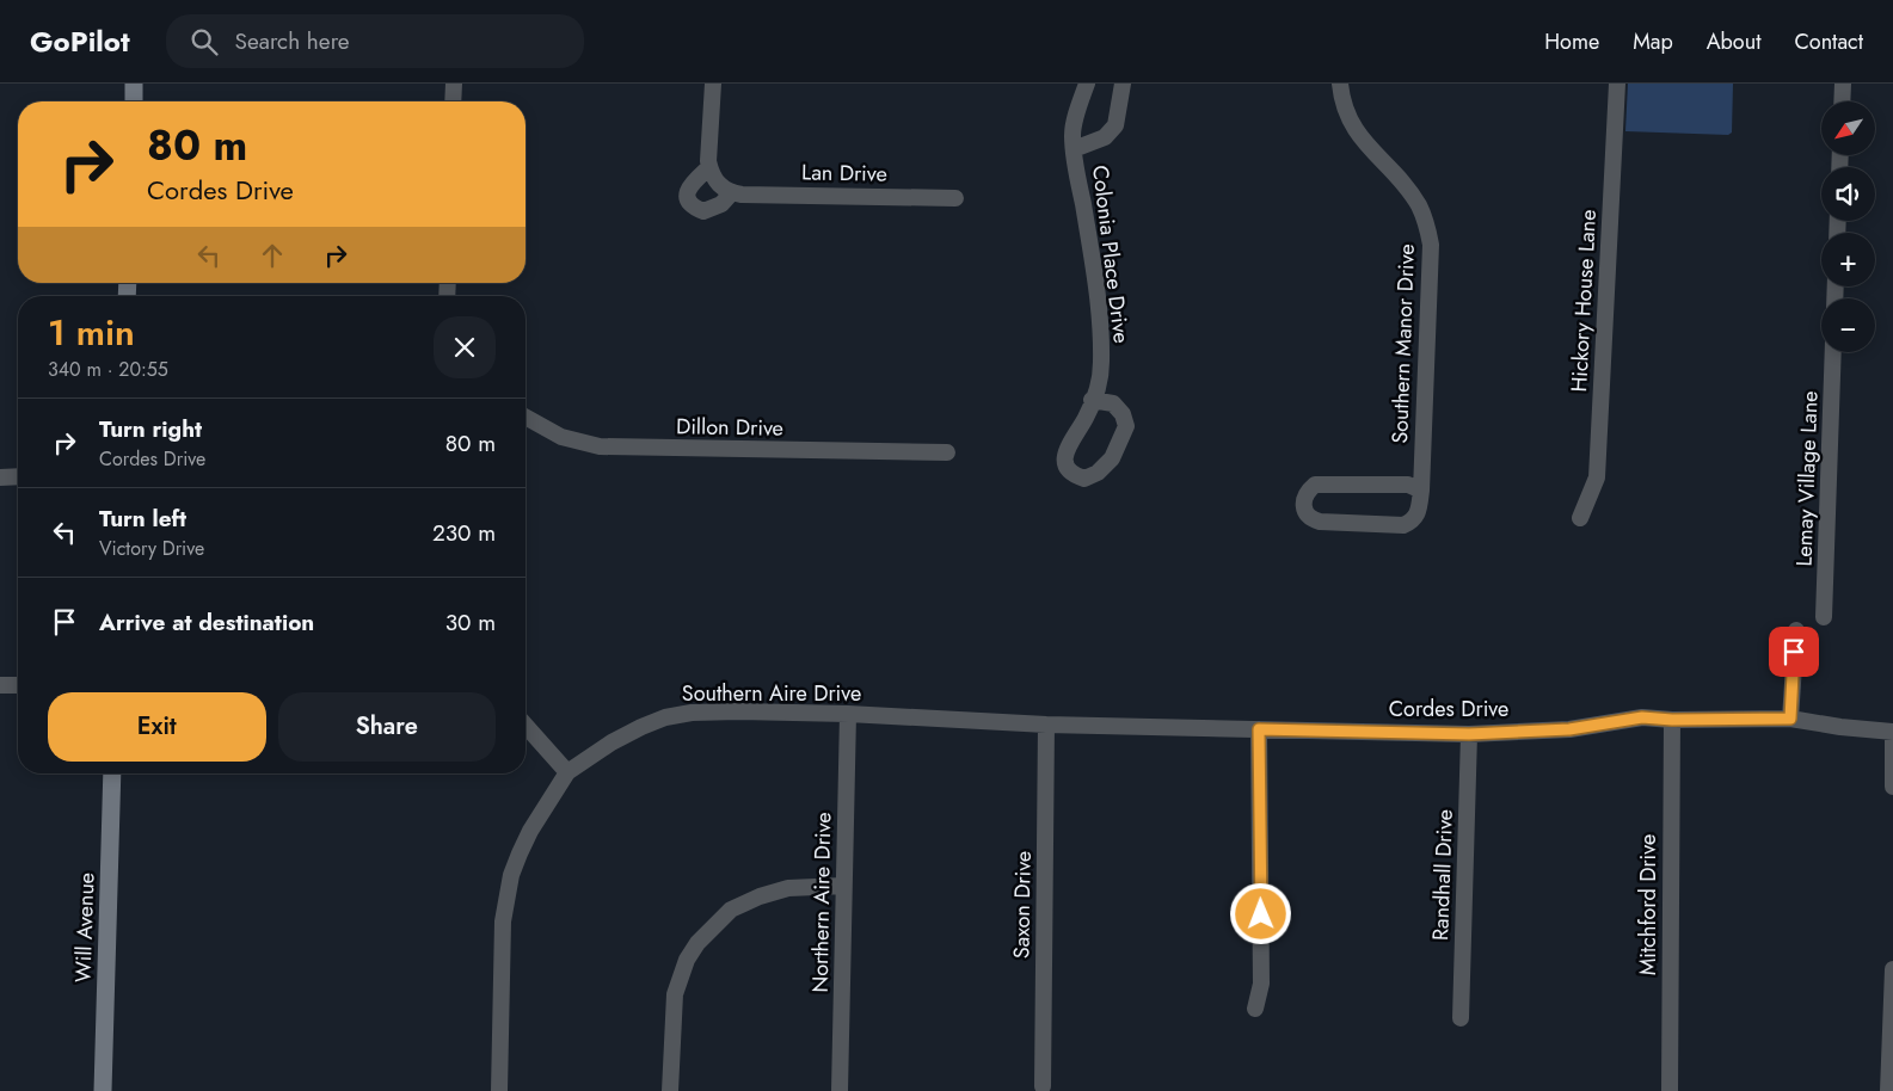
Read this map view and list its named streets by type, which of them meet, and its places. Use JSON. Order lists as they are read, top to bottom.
{
  "streets": {
    "street": [
      "Lan Drive",
      "Colonia Place Drive",
      "Hickory House Lane",
      "Southern Manor Drive",
      "Dillon Drive",
      "Lemay Village Lane",
      "Southern Aire Drive",
      "Cordes Drive",
      "Randhall Drive",
      "Northern Aire Drive",
      "Saxon Drive",
      "Mitchford Drive",
      "Will Avenue"
    ]
  },
  "crossings": [
    ["Southern Aire Drive", "Cordes Drive"],
    ["Southern Aire Drive", "Northern Aire Drive"],
    ["Cordes Drive", "Randhall Drive"],
    ["Cordes Drive", "Saxon Drive"],
    ["Cordes Drive", "Mitchford Drive"]
  ],
  "north": "bottom left",
  "page": {
    "header": "GoPilot",
    "search": "Search here",
    "nav": [
      "Home",
      "Map",
      "About",
      "Contact"
    ],
    "map_buttons": ["+", "−"],
    "turn": ["80 m", "Cordes Drive"],
    "heading": ["1 min", "340 m · 20:55"],
    "list": [
      {
        "name": "Turn right",
        "note": "Cordes Drive",
        "value": "80 m"
      },
      {
        "name": "Turn left",
        "note": "Victory Drive",
        "value": "230 m"
      },
      {
        "name": "Arrive at destination",
        "value": "30 m"
      }
    ],
    "buttons": ["Exit", "Share"]
  }
}
